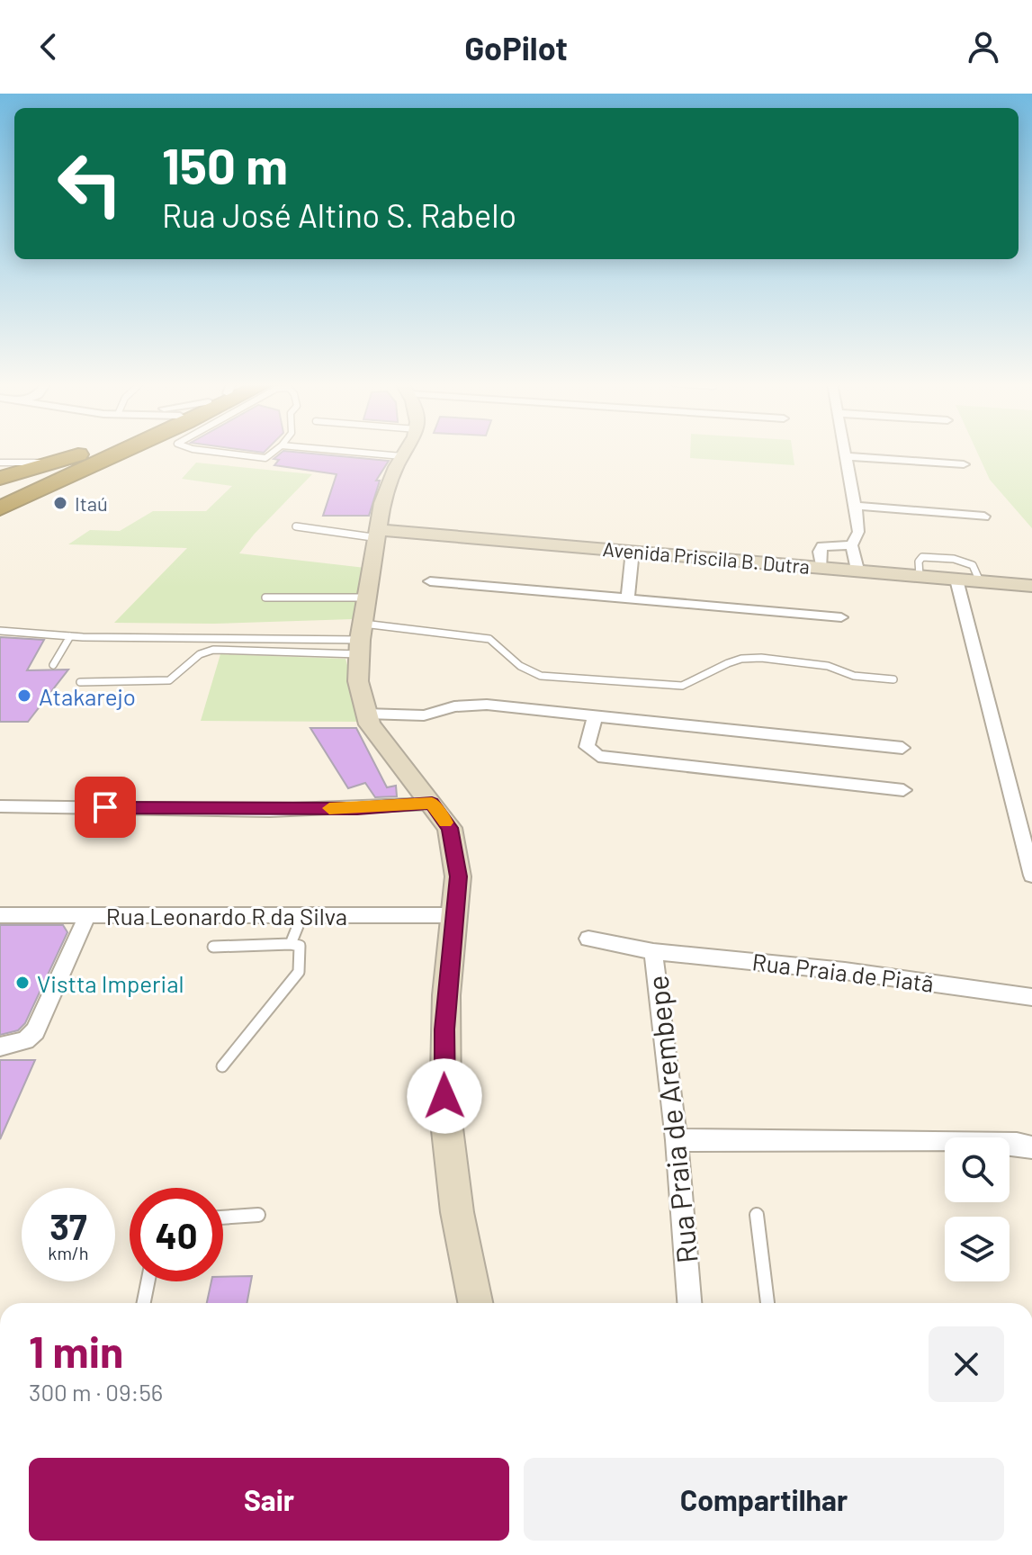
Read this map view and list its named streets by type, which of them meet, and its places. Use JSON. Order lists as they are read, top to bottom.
{
  "streets": {
    "street": [
      "Avenida Priscila B. Dutra",
      "Rua Leonardo R da Silva",
      "Rua Praia de Piatã",
      "Rua Praia de Arembepe"
    ]
  },
  "crossings": [
    ["Rua Praia de Piatã", "Rua Praia de Arembepe"]
  ],
  "places": ["Itaú", "Atakarejo", "Vistta Imperial"],
  "page": {
    "header": "GoPilot",
    "turn": ["150 m", "Rua José Altino S. Rabelo"],
    "speed": "37 km/h",
    "limit": "40",
    "heading": ["1 min", "300 m · 09:56"],
    "buttons": ["Sair", "Compartilhar"]
  }
}
